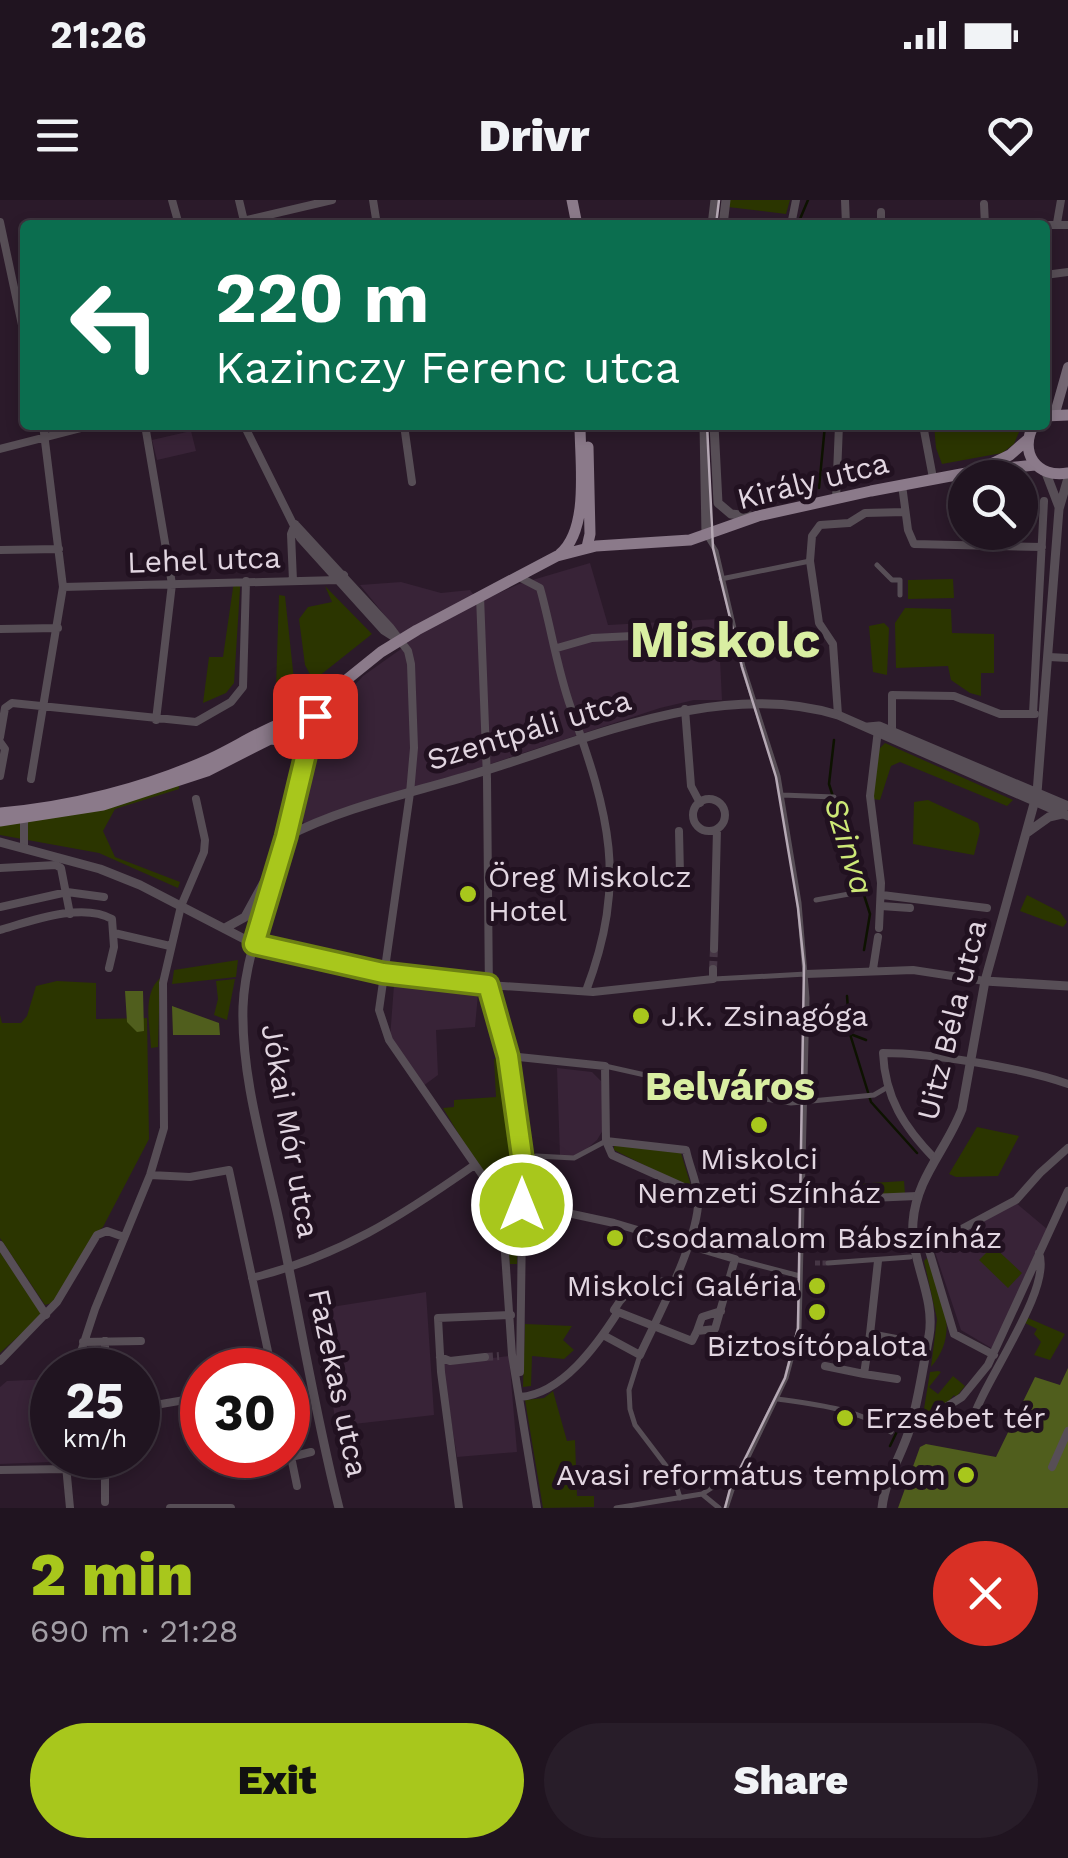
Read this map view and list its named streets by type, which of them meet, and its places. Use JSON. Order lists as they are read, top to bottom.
{
  "streets": {
    "main road": ["Király utca"],
    "street": [
      "Lehel utca",
      "Szentpáli utca",
      "Uitz Béla utca",
      "Jókai Mór utca",
      "Fazekas utca"
    ]
  },
  "crossings": [
    ["Jókai Mór utca", "Fazekas utca"]
  ],
  "districts": ["Miskolc", "Belváros"],
  "water": ["Szinva"],
  "places": [
    "Öreg Miskolcz Hotel",
    "J.K. Zsinagóga",
    "Miskolci Nemzeti Színház",
    "Csodamalom Bábszínház",
    "Miskolci Galéria",
    "Biztosítópalota",
    "Erzsébet tér",
    "Avasi református templom"
  ],
  "page": {
    "status": "21:26",
    "header": "Drivr",
    "turn": ["220 m", "Kazinczy Ferenc utca"],
    "speed": "25 km/h",
    "limit": "30",
    "heading": ["2 min", "690 m · 21:28"],
    "buttons": ["Exit", "Share"]
  }
}
